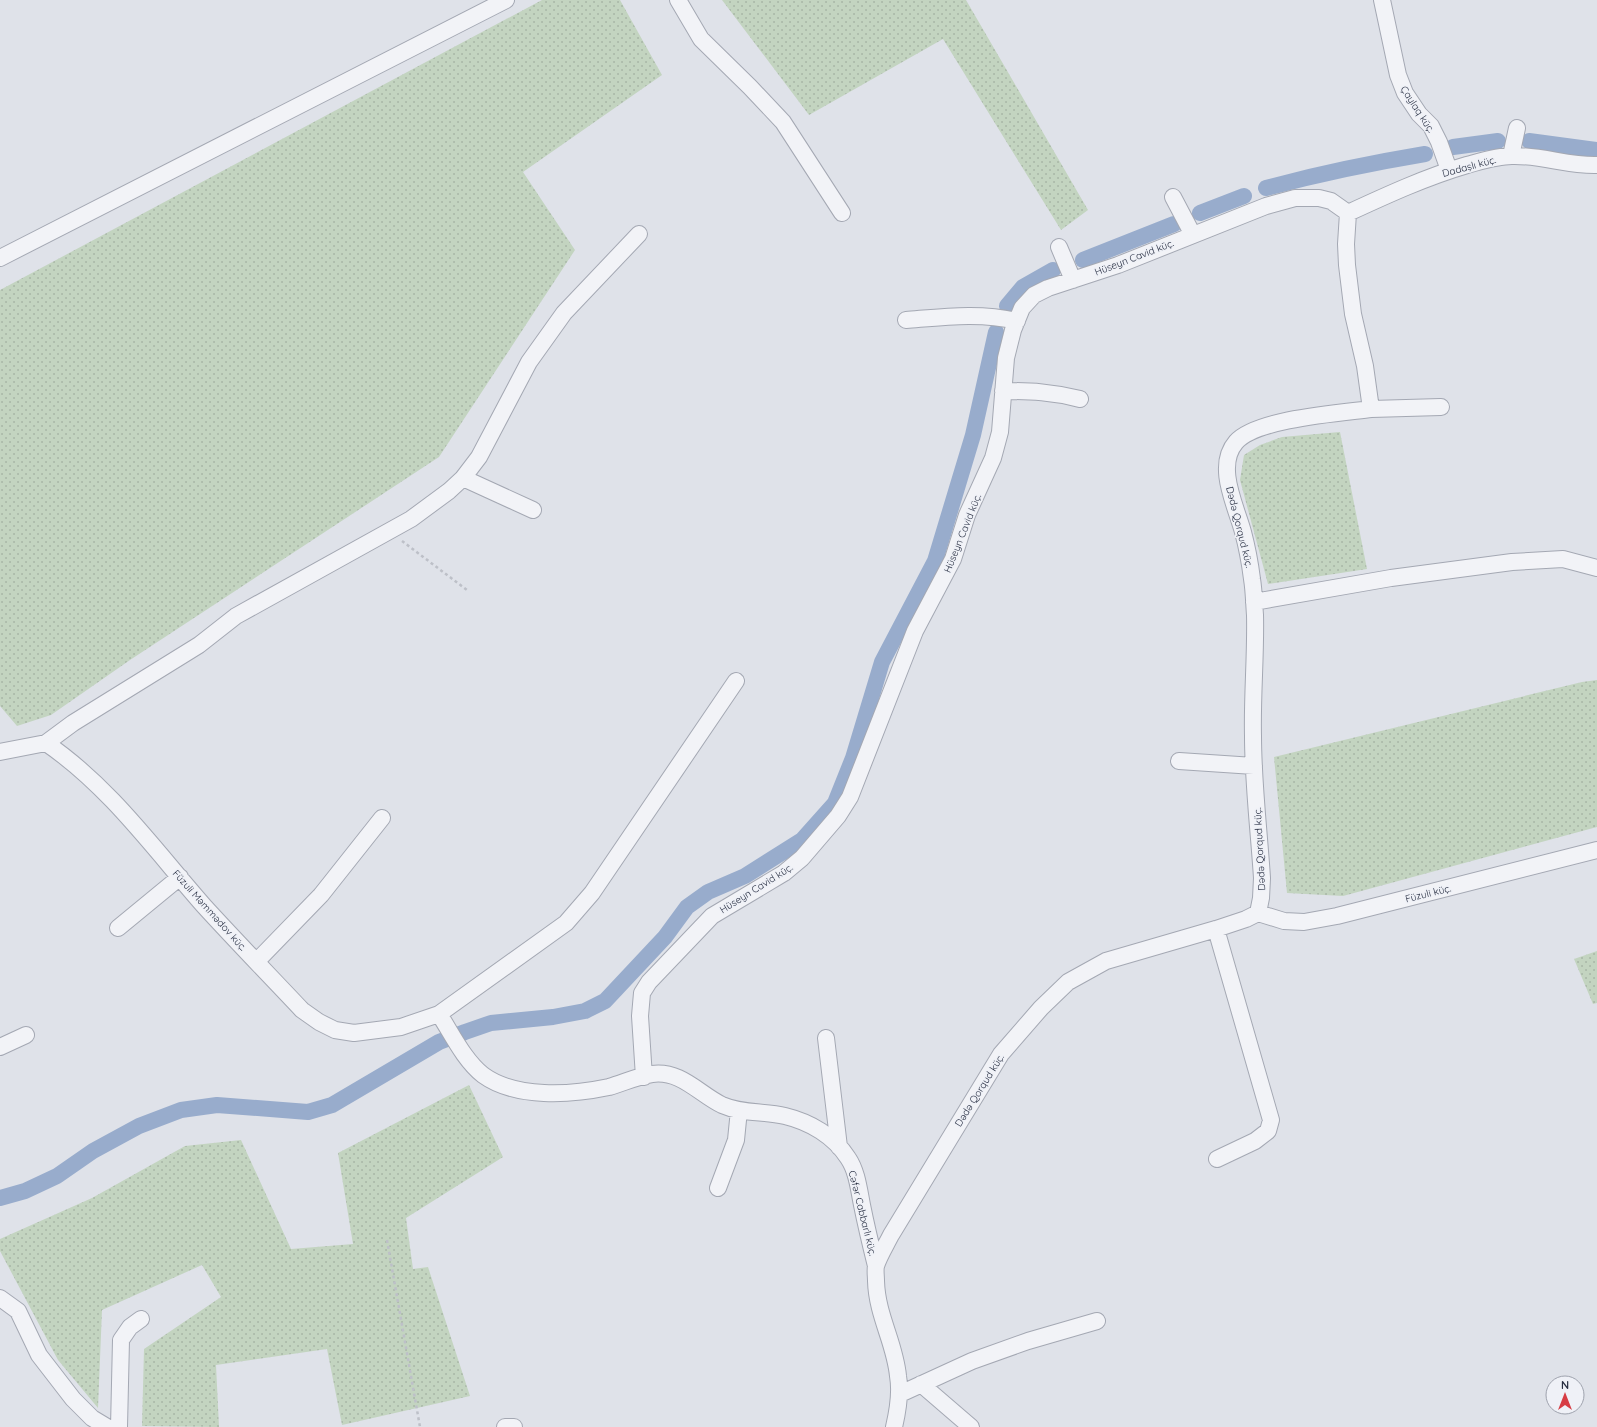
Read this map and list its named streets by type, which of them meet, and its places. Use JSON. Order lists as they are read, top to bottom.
{
  "streets": {
    "street": [
      "Çaylaq küç.",
      "Dadaşlı küç.",
      "Hüseyn Cavid küç.",
      "Dədə Qorqud küç.",
      "Füzuli küç.",
      "Füzuli Məmmədov küç.",
      "Cəfər Cabbarlı küç."
    ]
  },
  "crossings": [
    ["Çaylaq küç.", "Dadaşlı küç."],
    ["Dadaşlı küç.", "Hüseyn Cavid küç."],
    ["Hüseyn Cavid küç.", "Cəfər Cabbarlı küç."],
    ["Dədə Qorqud küç.", "Füzuli küç."],
    ["Dədə Qorqud küç.", "Cəfər Cabbarlı küç."],
    ["Füzuli Məmmədov küç.", "Cəfər Cabbarlı küç."]
  ],
  "north": "top"
}
